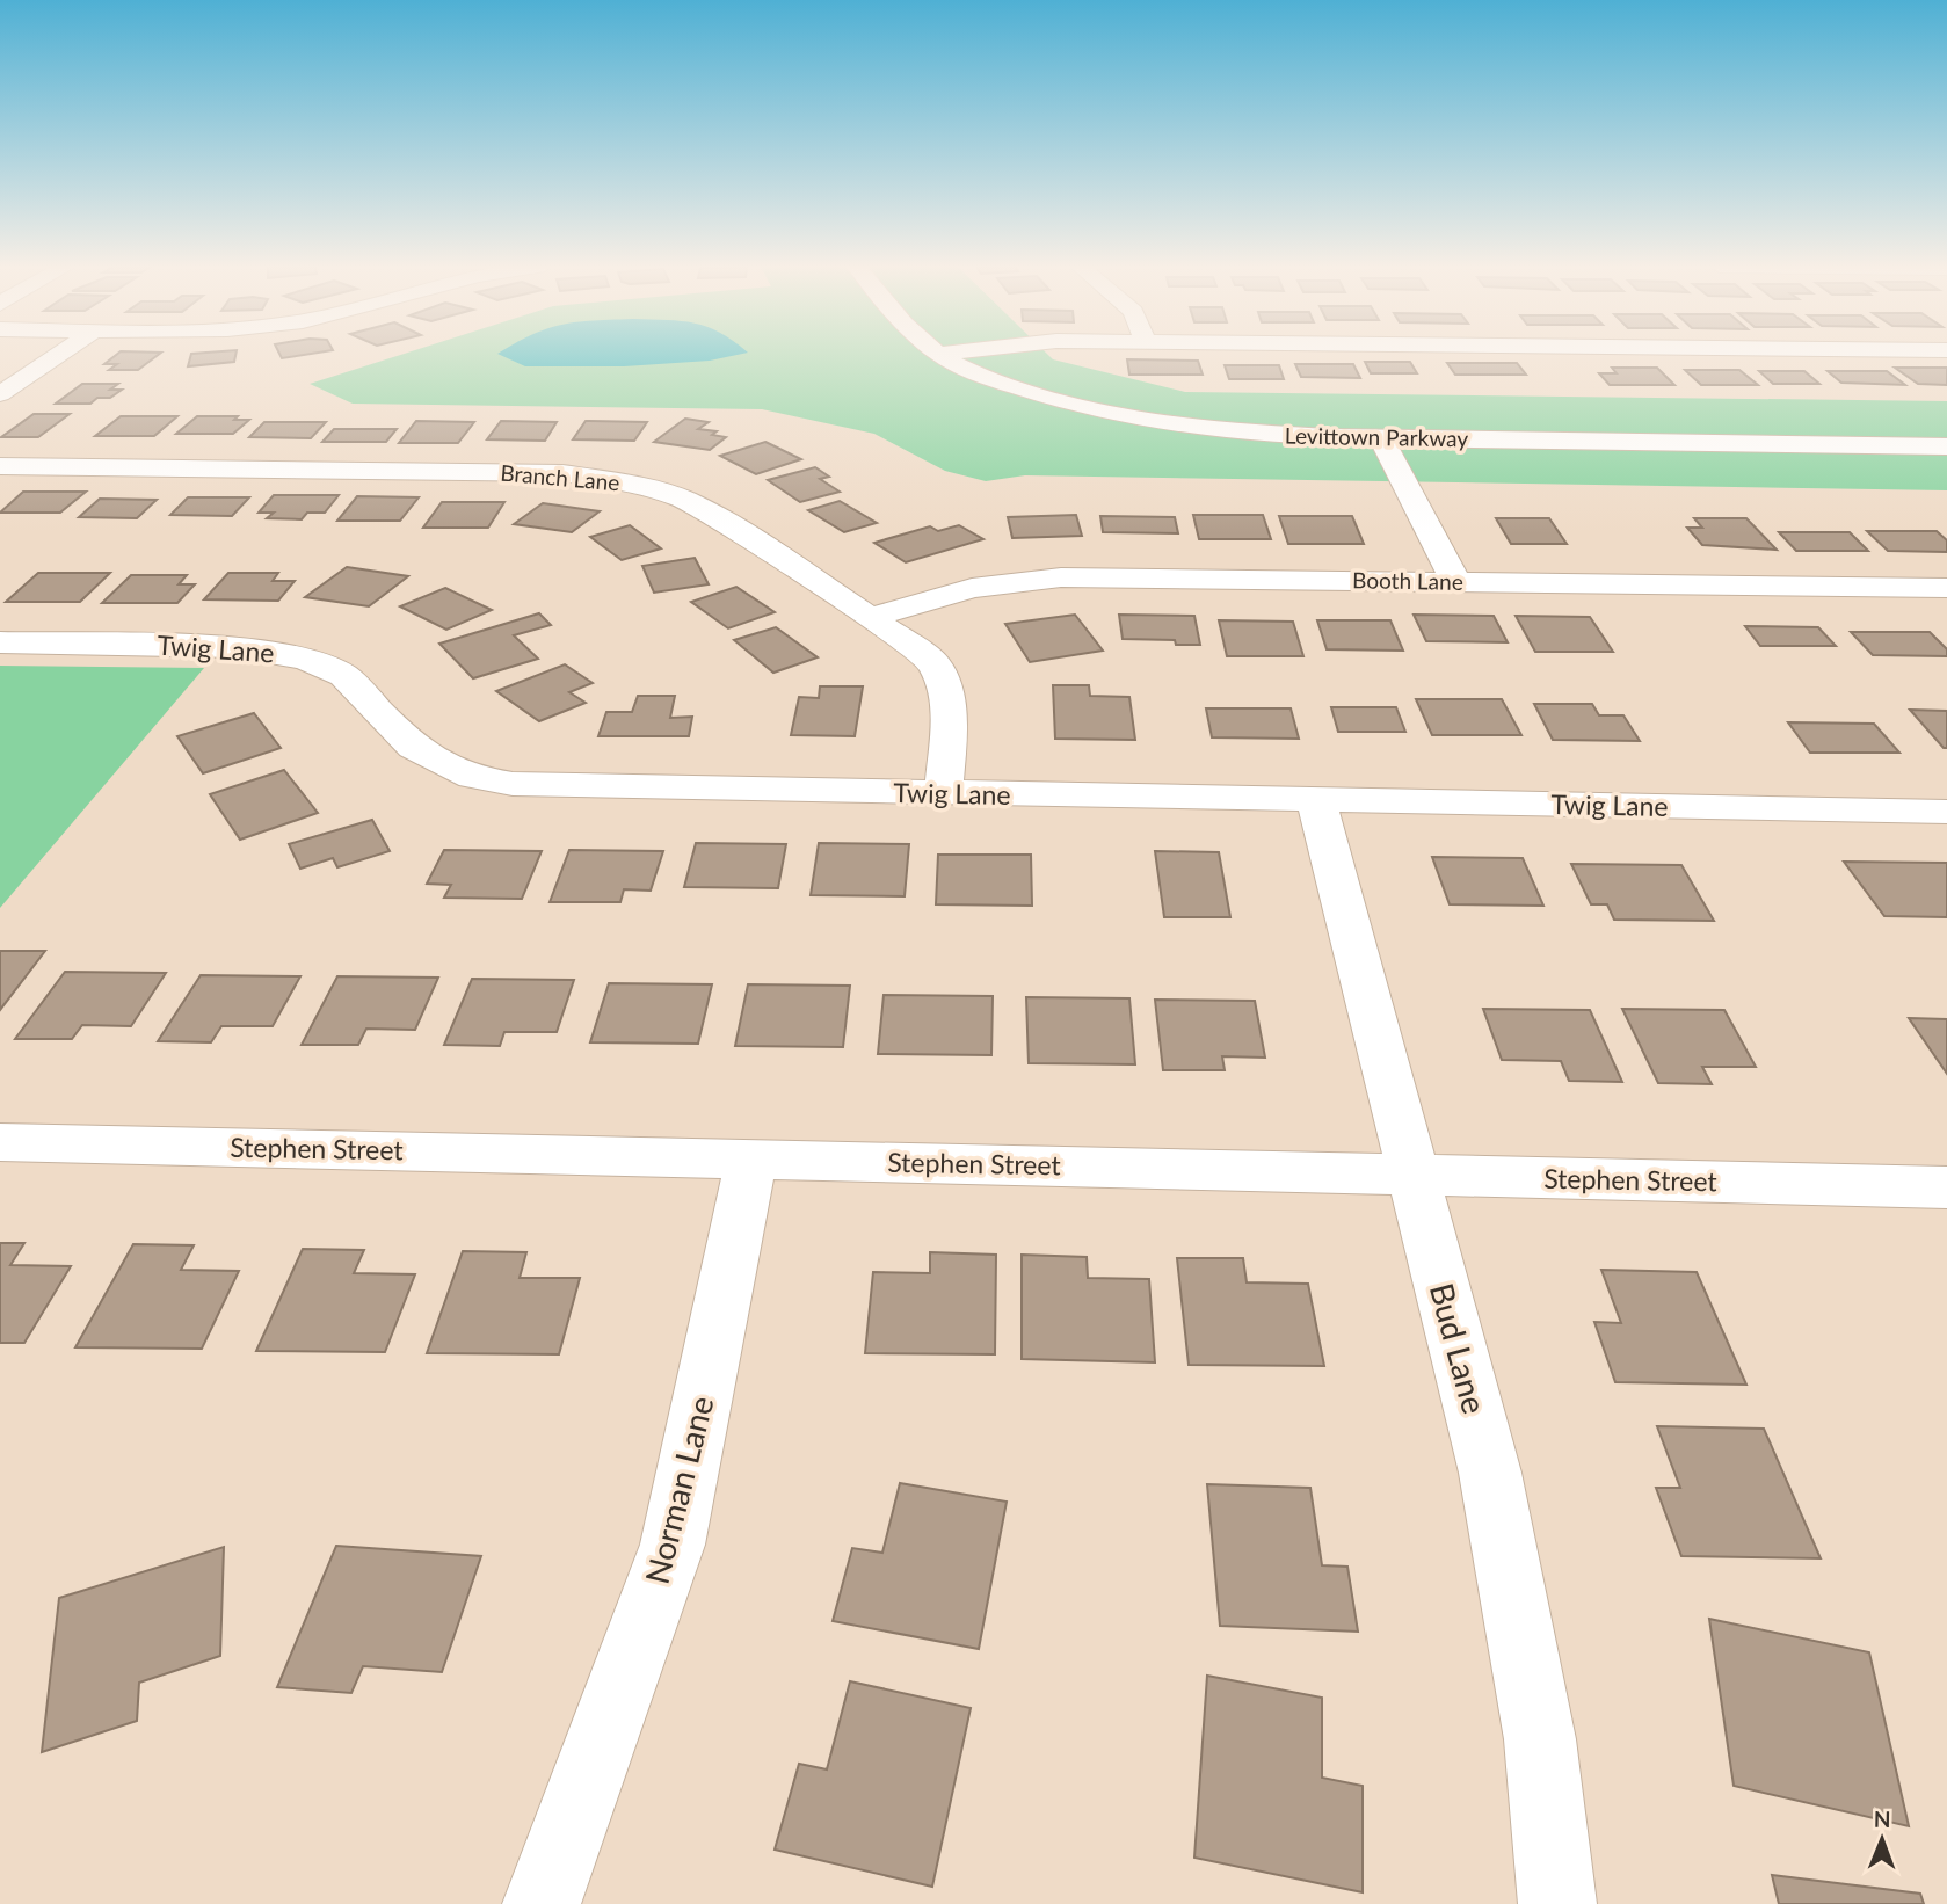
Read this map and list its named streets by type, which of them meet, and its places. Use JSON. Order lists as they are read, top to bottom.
{
  "streets": {
    "street": [
      "Levittown Parkway",
      "Branch Lane",
      "Booth Lane",
      "Twig Lane",
      "Stephen Street",
      "Bud Lane",
      "Norman Lane"
    ]
  },
  "crossings": [
    ["Branch Lane", "Booth Lane"],
    ["Branch Lane", "Twig Lane"],
    ["Twig Lane", "Bud Lane"],
    ["Stephen Street", "Bud Lane"],
    ["Stephen Street", "Norman Lane"]
  ],
  "north": "top"
}
